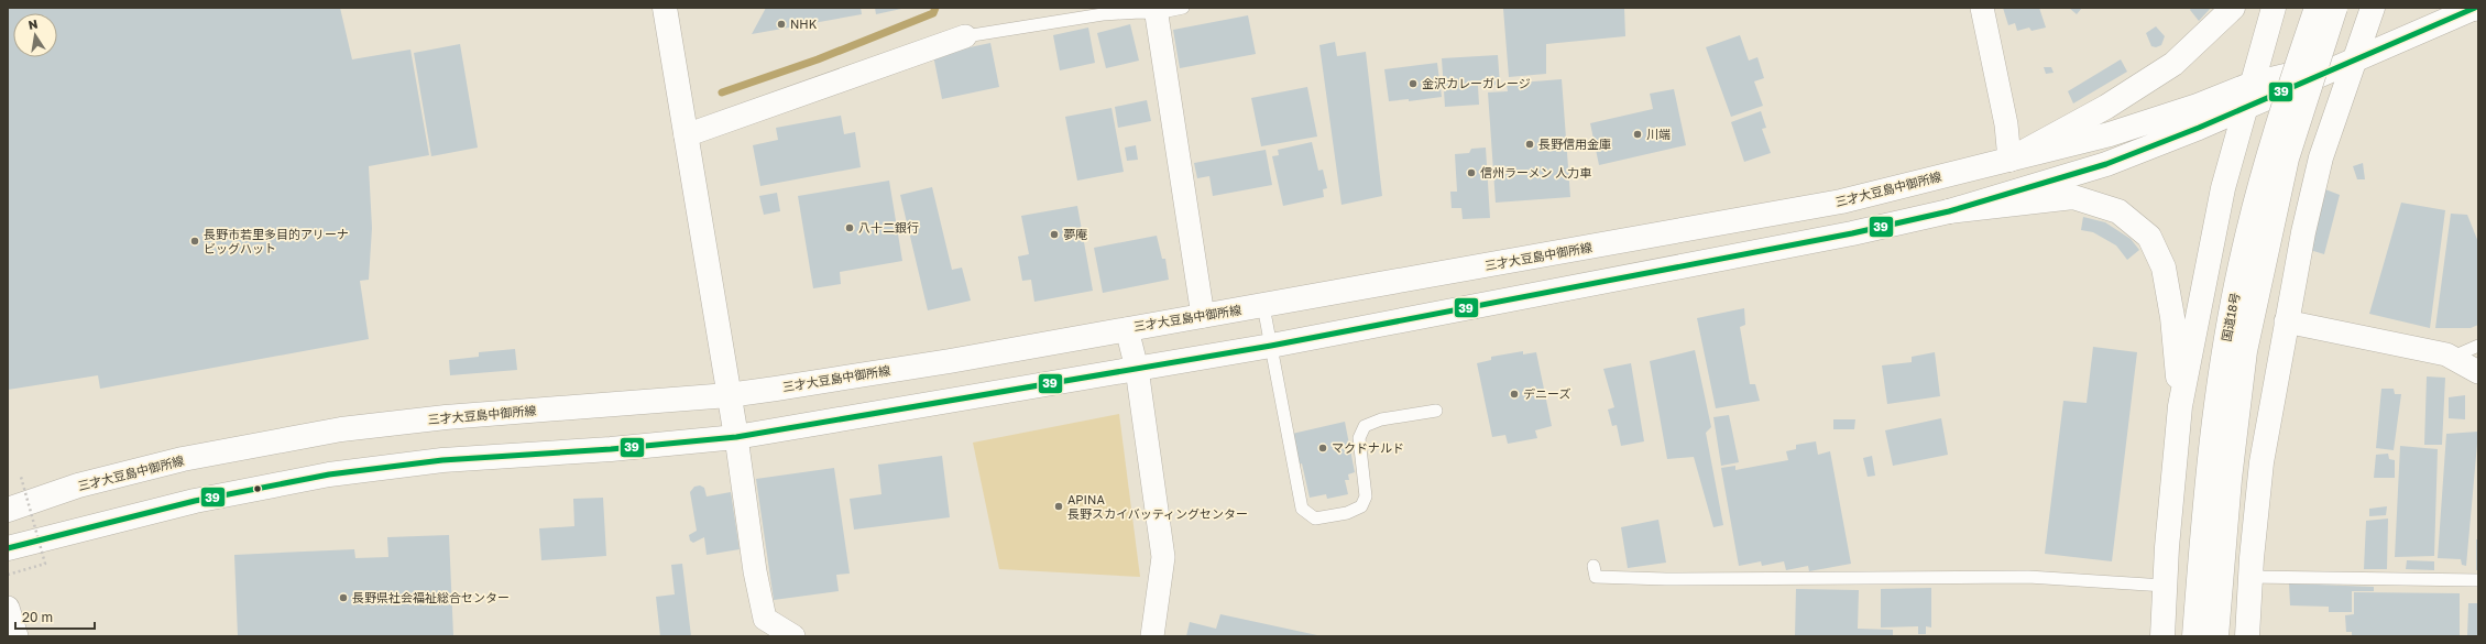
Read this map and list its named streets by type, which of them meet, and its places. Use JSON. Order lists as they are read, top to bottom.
{
  "streets": {
    "main road": ["三才大豆島中御所線", "国道18号"]
  },
  "places": [
    "NHK",
    "金沢カレーガレージ",
    "川端",
    "長野信用金庫",
    "信州ラーメン 人力車",
    "八十二銀行",
    "夢庵",
    "長野市若里多目的アリーナ ビッグハット",
    "デニーズ",
    "マクドナルド",
    "APINA 長野スカイバッティングセンター",
    "長野県社会福祉総合センター"
  ],
  "lines": ["transit line 39"],
  "scale_bar": "20 m",
  "north": "top"
}
